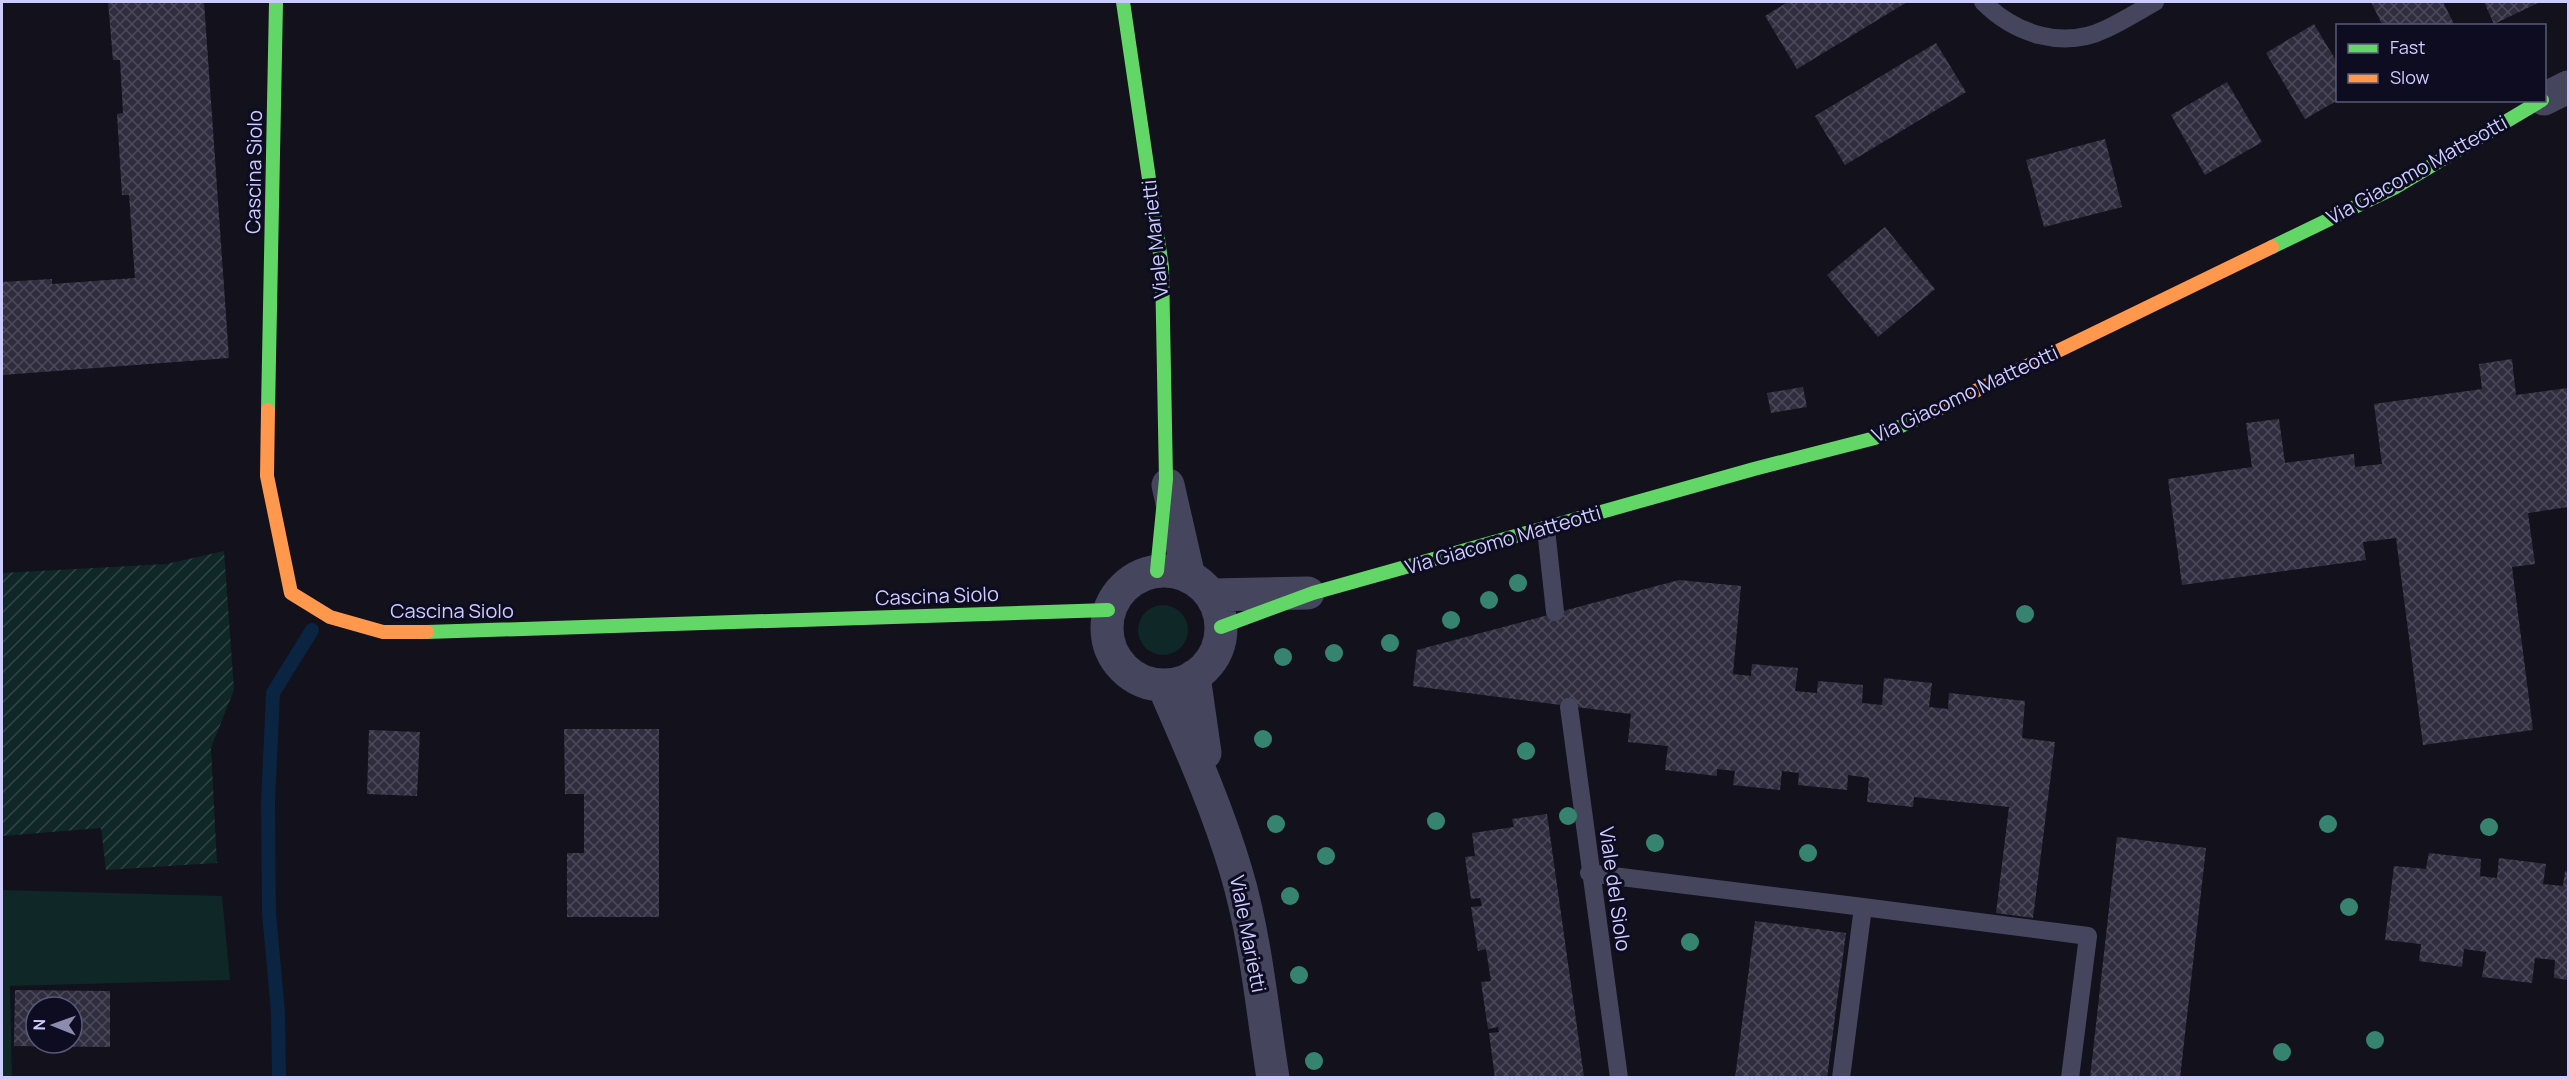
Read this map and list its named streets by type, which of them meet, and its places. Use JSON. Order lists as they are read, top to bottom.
{
  "streets": {
    "street": ["Via Giacomo Matteotti", "Cascina Siolo", "Viale Marietti"],
    "lane": ["Viale del Siolo"]
  },
  "crossings": [
    ["Via Giacomo Matteotti", "Cascina Siolo"],
    ["Via Giacomo Matteotti", "Viale Marietti"],
    ["Cascina Siolo", "Viale Marietti"]
  ],
  "legend": ["Fast", "Slow"],
  "north": "left"
}
